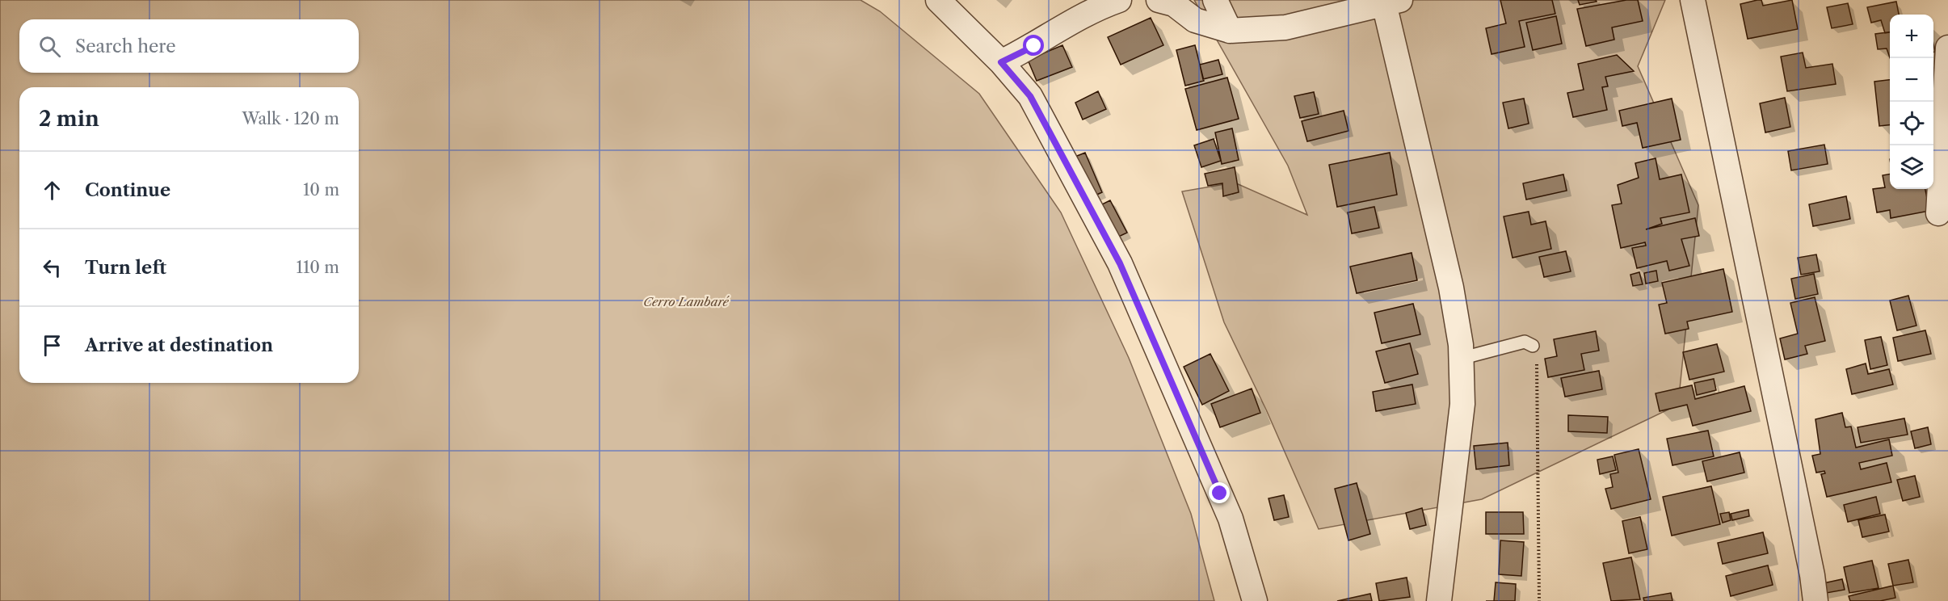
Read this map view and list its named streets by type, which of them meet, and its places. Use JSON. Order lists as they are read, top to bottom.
{
  "parks": ["Cerro Lambaré"],
  "page": {
    "map_buttons": ["+", "−"],
    "search": "Search here",
    "heading": ["2 min", "Walk · 120 m"],
    "list": [
      ["Continue", "10 m"],
      ["Turn left", "110 m"],
      "Arrive at destination"
    ]
  }
}
